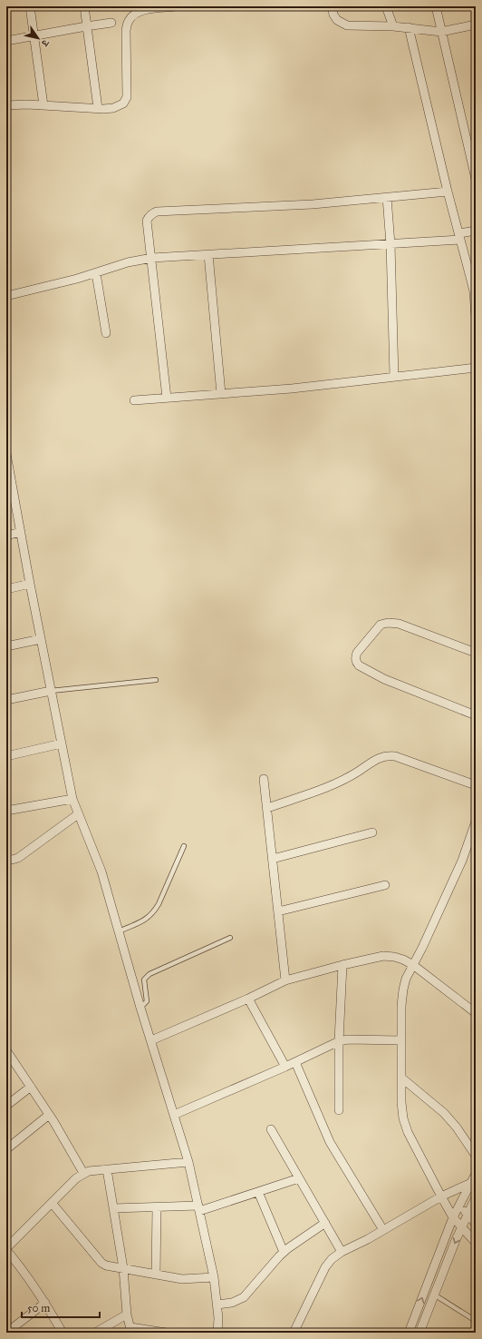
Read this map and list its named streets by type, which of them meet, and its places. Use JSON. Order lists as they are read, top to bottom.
{
  "scale_bar": "50 m",
  "north": "bottom right"
}
